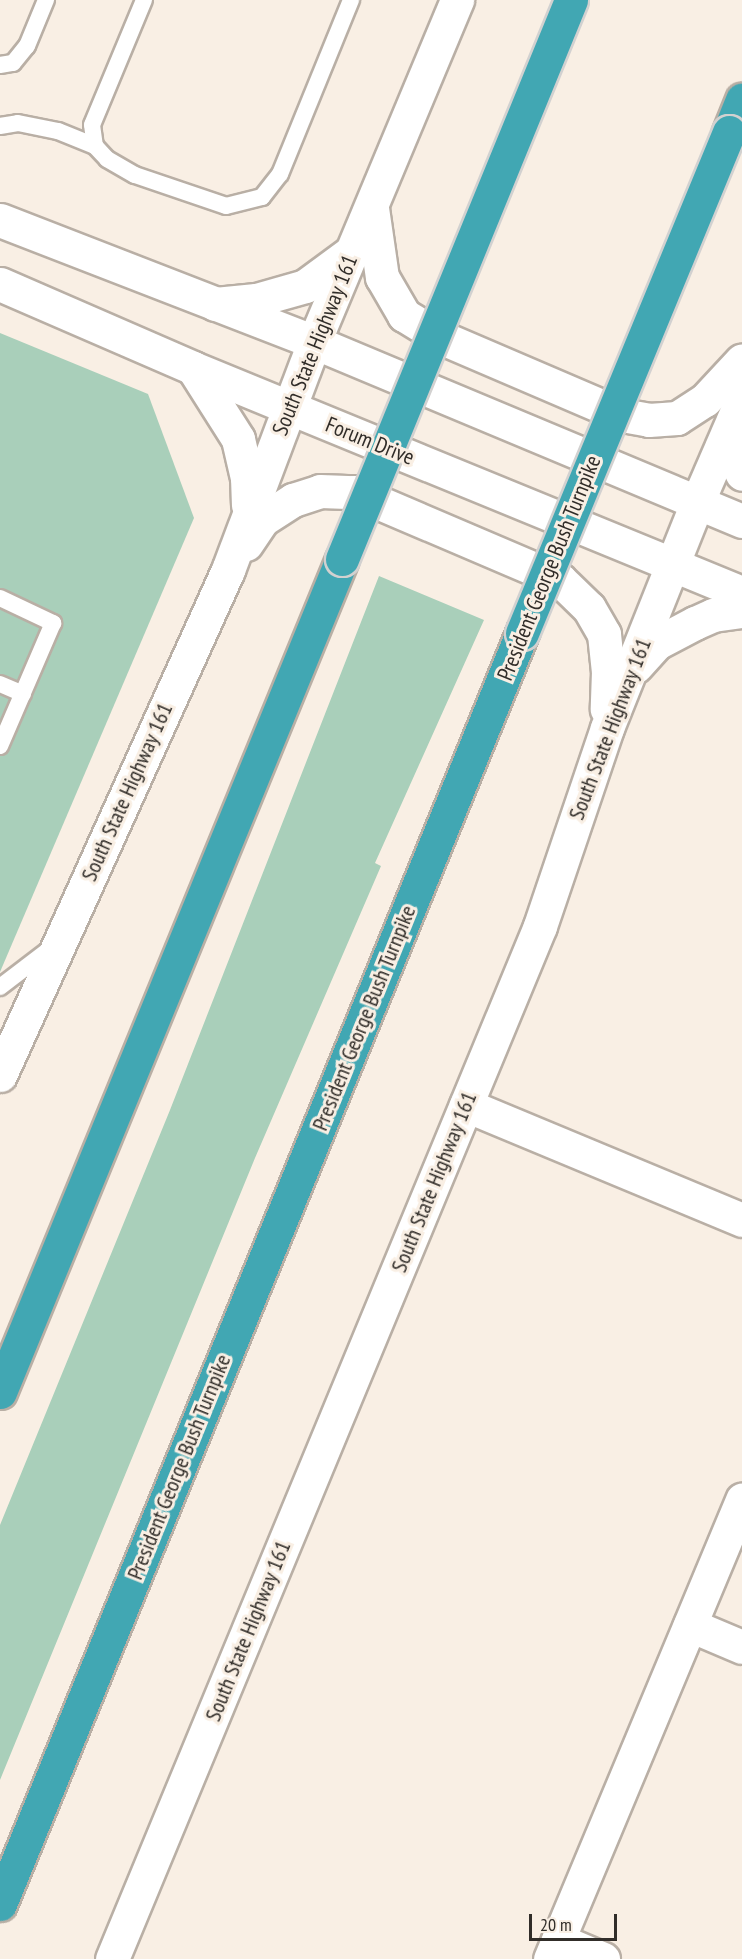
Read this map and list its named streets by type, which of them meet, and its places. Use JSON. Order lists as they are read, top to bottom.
{
  "streets": {
    "highway": ["President George Bush Turnpike"],
    "main road": ["South State Highway 161", "Forum Drive"]
  },
  "crossings": [
    ["South State Highway 161", "Forum Drive"]
  ],
  "scale_bar": "20 m"
}
